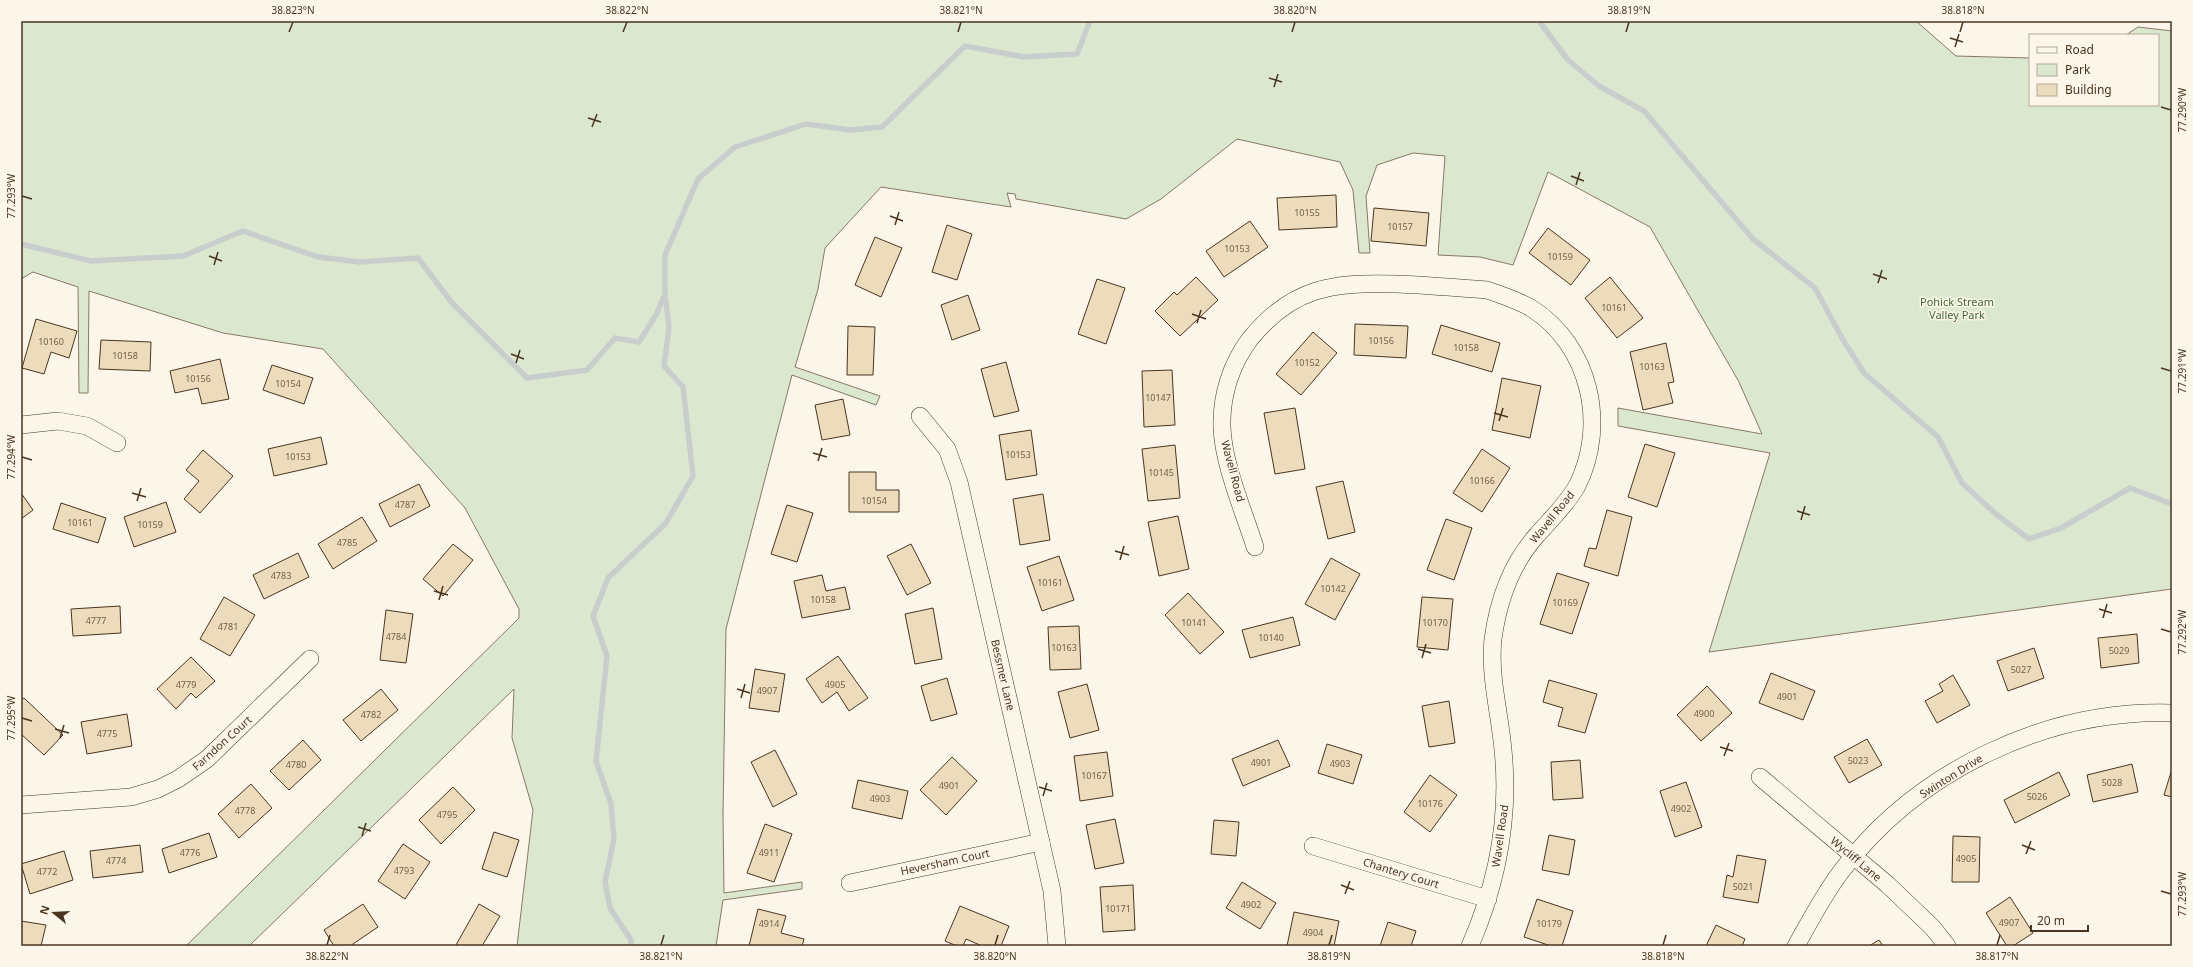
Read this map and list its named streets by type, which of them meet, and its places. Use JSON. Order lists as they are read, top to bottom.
{
  "streets": {
    "street": [
      "Wavell Road",
      "Bessmer Lane",
      "Farndon Court",
      "Swinton Drive",
      "Wycliff Lane",
      "Heversham Court",
      "Chantery Court"
    ]
  },
  "crossings": [
    ["Wavell Road", "Chantery Court"],
    ["Bessmer Lane", "Heversham Court"],
    ["Swinton Drive", "Wycliff Lane"]
  ],
  "parks": ["Pohick Stream Valley Park"],
  "house_numbers": [
    "10155",
    "10157",
    "10153",
    "10159",
    "10161",
    "10156",
    "10160",
    "10158",
    "10158",
    "10152",
    "10163",
    "10156",
    "10154",
    "10147",
    "10153",
    "10153",
    "10145",
    "10166",
    "10154",
    "4787",
    "10161",
    "10159",
    "4785",
    "4783",
    "10161",
    "10142",
    "10158",
    "10169",
    "4777",
    "10141",
    "10170",
    "4781",
    "4784",
    "10140",
    "10163",
    "5029",
    "5027",
    "4779",
    "4905",
    "4907",
    "4901",
    "4900",
    "4782",
    "4775",
    "5023",
    "4901",
    "4903",
    "4780",
    "10167",
    "5028",
    "4901",
    "5026",
    "4903",
    "10176",
    "4902",
    "4778",
    "4795",
    "4776",
    "4911",
    "4905",
    "4774",
    "4793",
    "4772",
    "5021",
    "4902",
    "10171",
    "4907",
    "4914",
    "10179",
    "4904"
  ],
  "legend": ["Road", "Park", "Building"],
  "scale_bar": "20 m",
  "north": "left",
  "coordinates": [
    "38.823°N",
    "38.822°N",
    "38.821°N",
    "38.820°N",
    "38.819°N",
    "38.818°N",
    "77.290°W",
    "77.293°W",
    "77.291°W",
    "77.294°W",
    "77.292°W",
    "77.295°W",
    "38.817°N"
  ]
}
